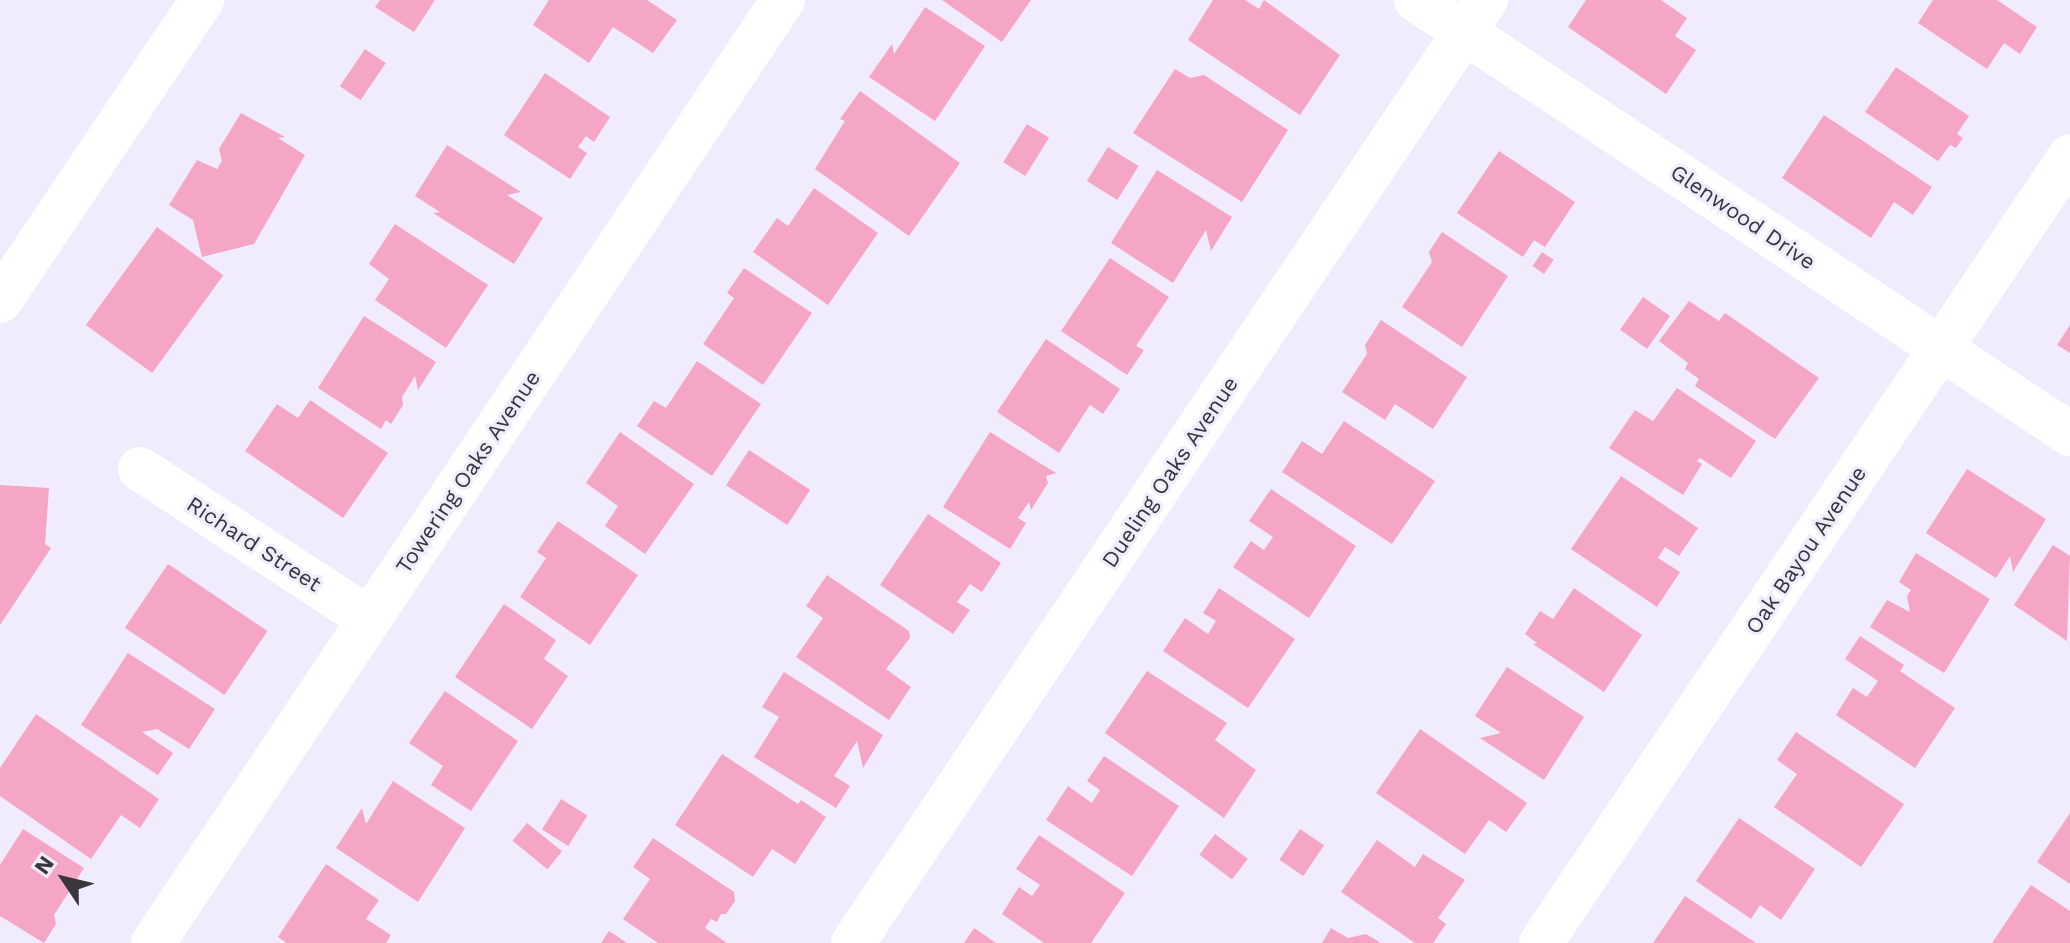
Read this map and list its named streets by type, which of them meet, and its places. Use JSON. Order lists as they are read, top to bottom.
{
  "streets": {
    "street": [
      "Glenwood Drive",
      "Towering Oaks Avenue",
      "Dueling Oaks Avenue",
      "Richard Street",
      "Oak Bayou Avenue"
    ]
  },
  "crossings": [
    ["Glenwood Drive", "Dueling Oaks Avenue"],
    ["Glenwood Drive", "Oak Bayou Avenue"],
    ["Towering Oaks Avenue", "Richard Street"]
  ],
  "north": "top left"
}
